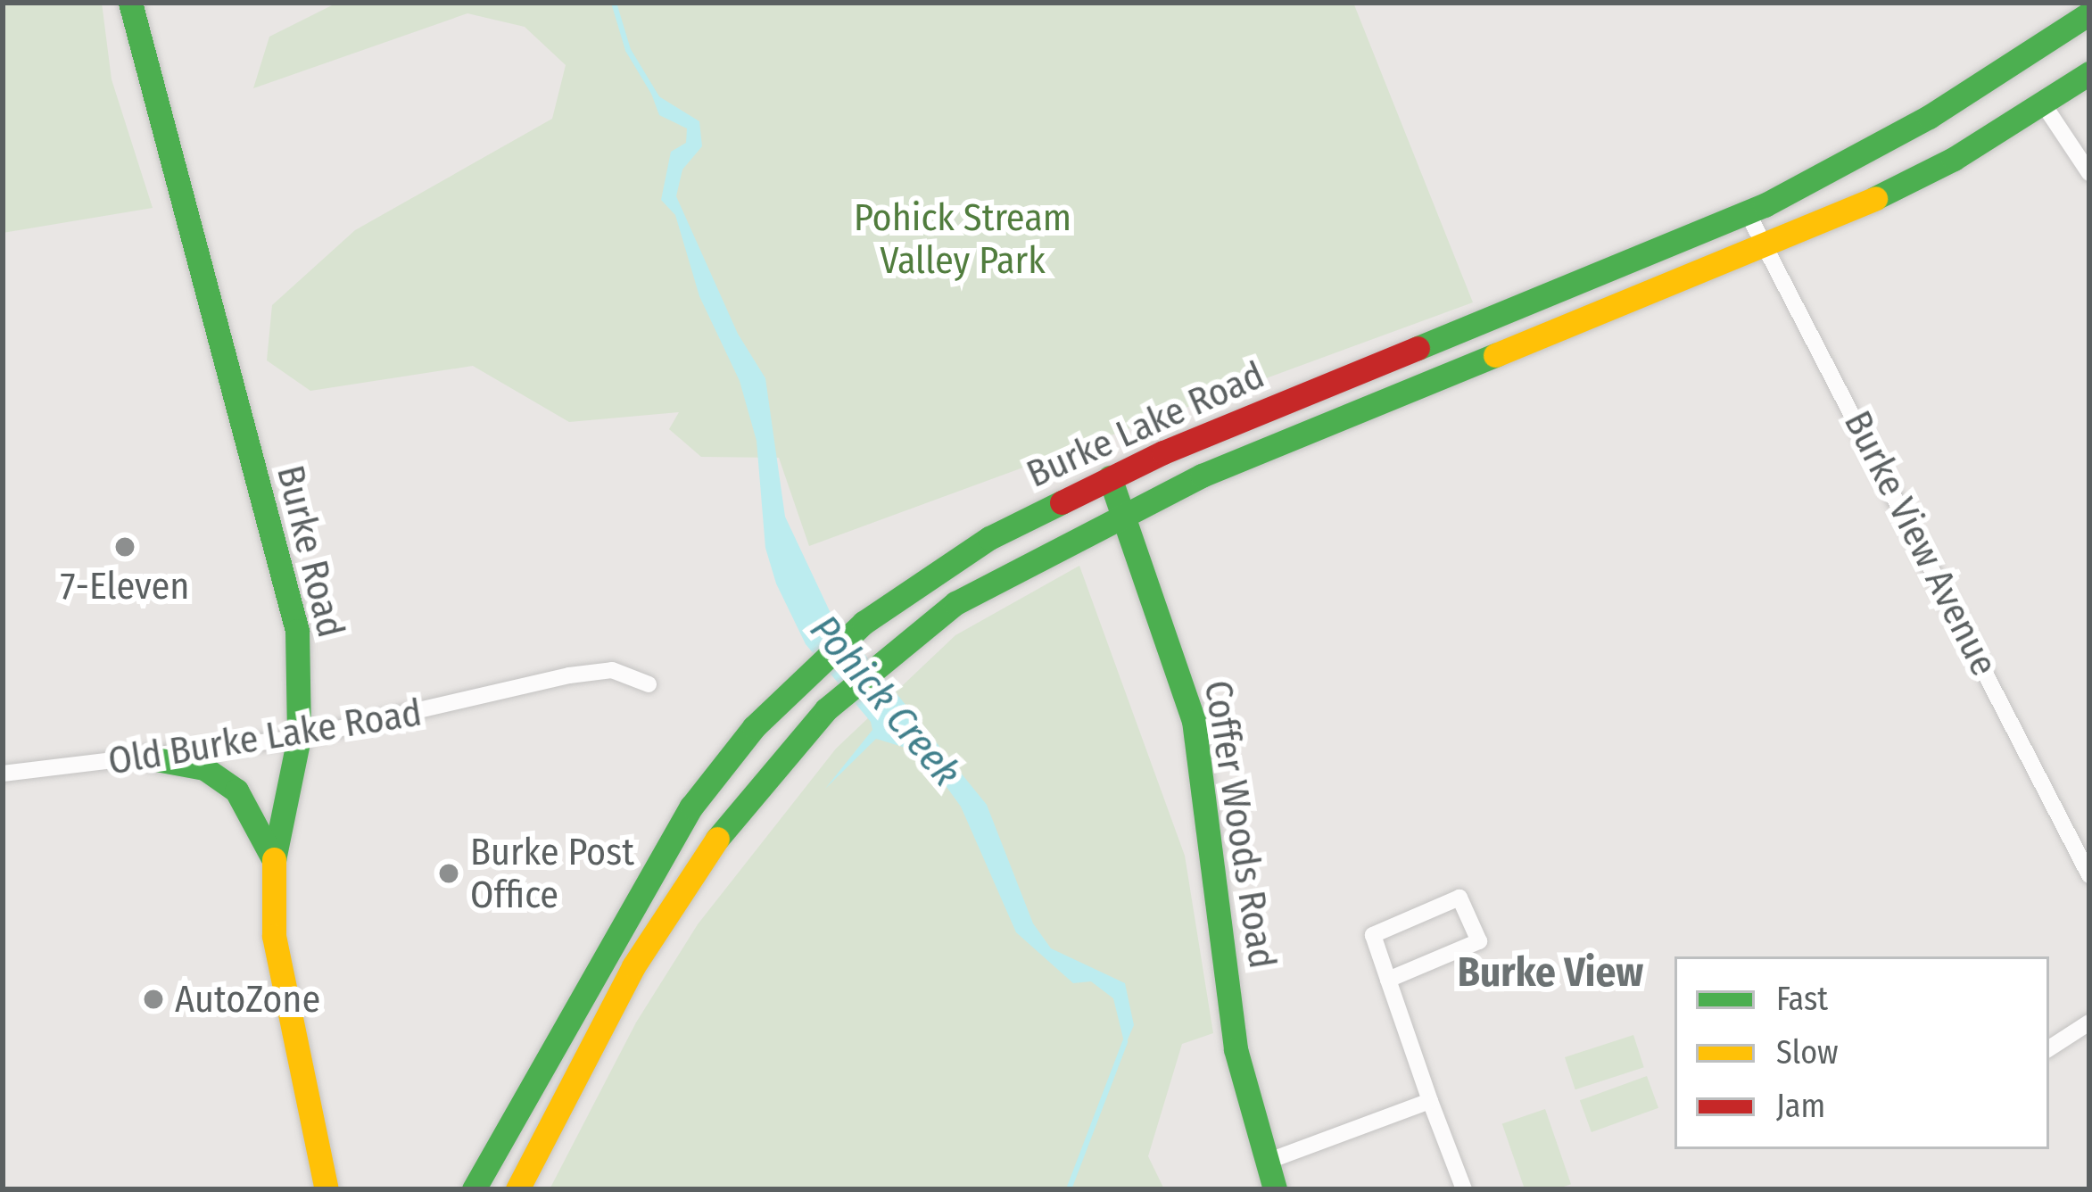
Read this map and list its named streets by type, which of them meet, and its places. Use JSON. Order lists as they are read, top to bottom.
{
  "streets": {
    "main road": ["Burke Lake Road", "Burke Road", "Coffer Woods Road"],
    "street": ["Burke View Avenue", "Old Burke Lake Road"]
  },
  "crossings": [
    ["Burke Lake Road", "Burke View Avenue"],
    ["Burke Lake Road", "Coffer Woods Road"],
    ["Burke Road", "Old Burke Lake Road"]
  ],
  "districts": ["Burke View"],
  "water": ["Pohick Creek"],
  "parks": ["Pohick Stream Valley Park"],
  "places": ["7-Eleven", "Burke Post Office", "AutoZone"],
  "legend": ["Fast", "Slow", "Jam"]
}
